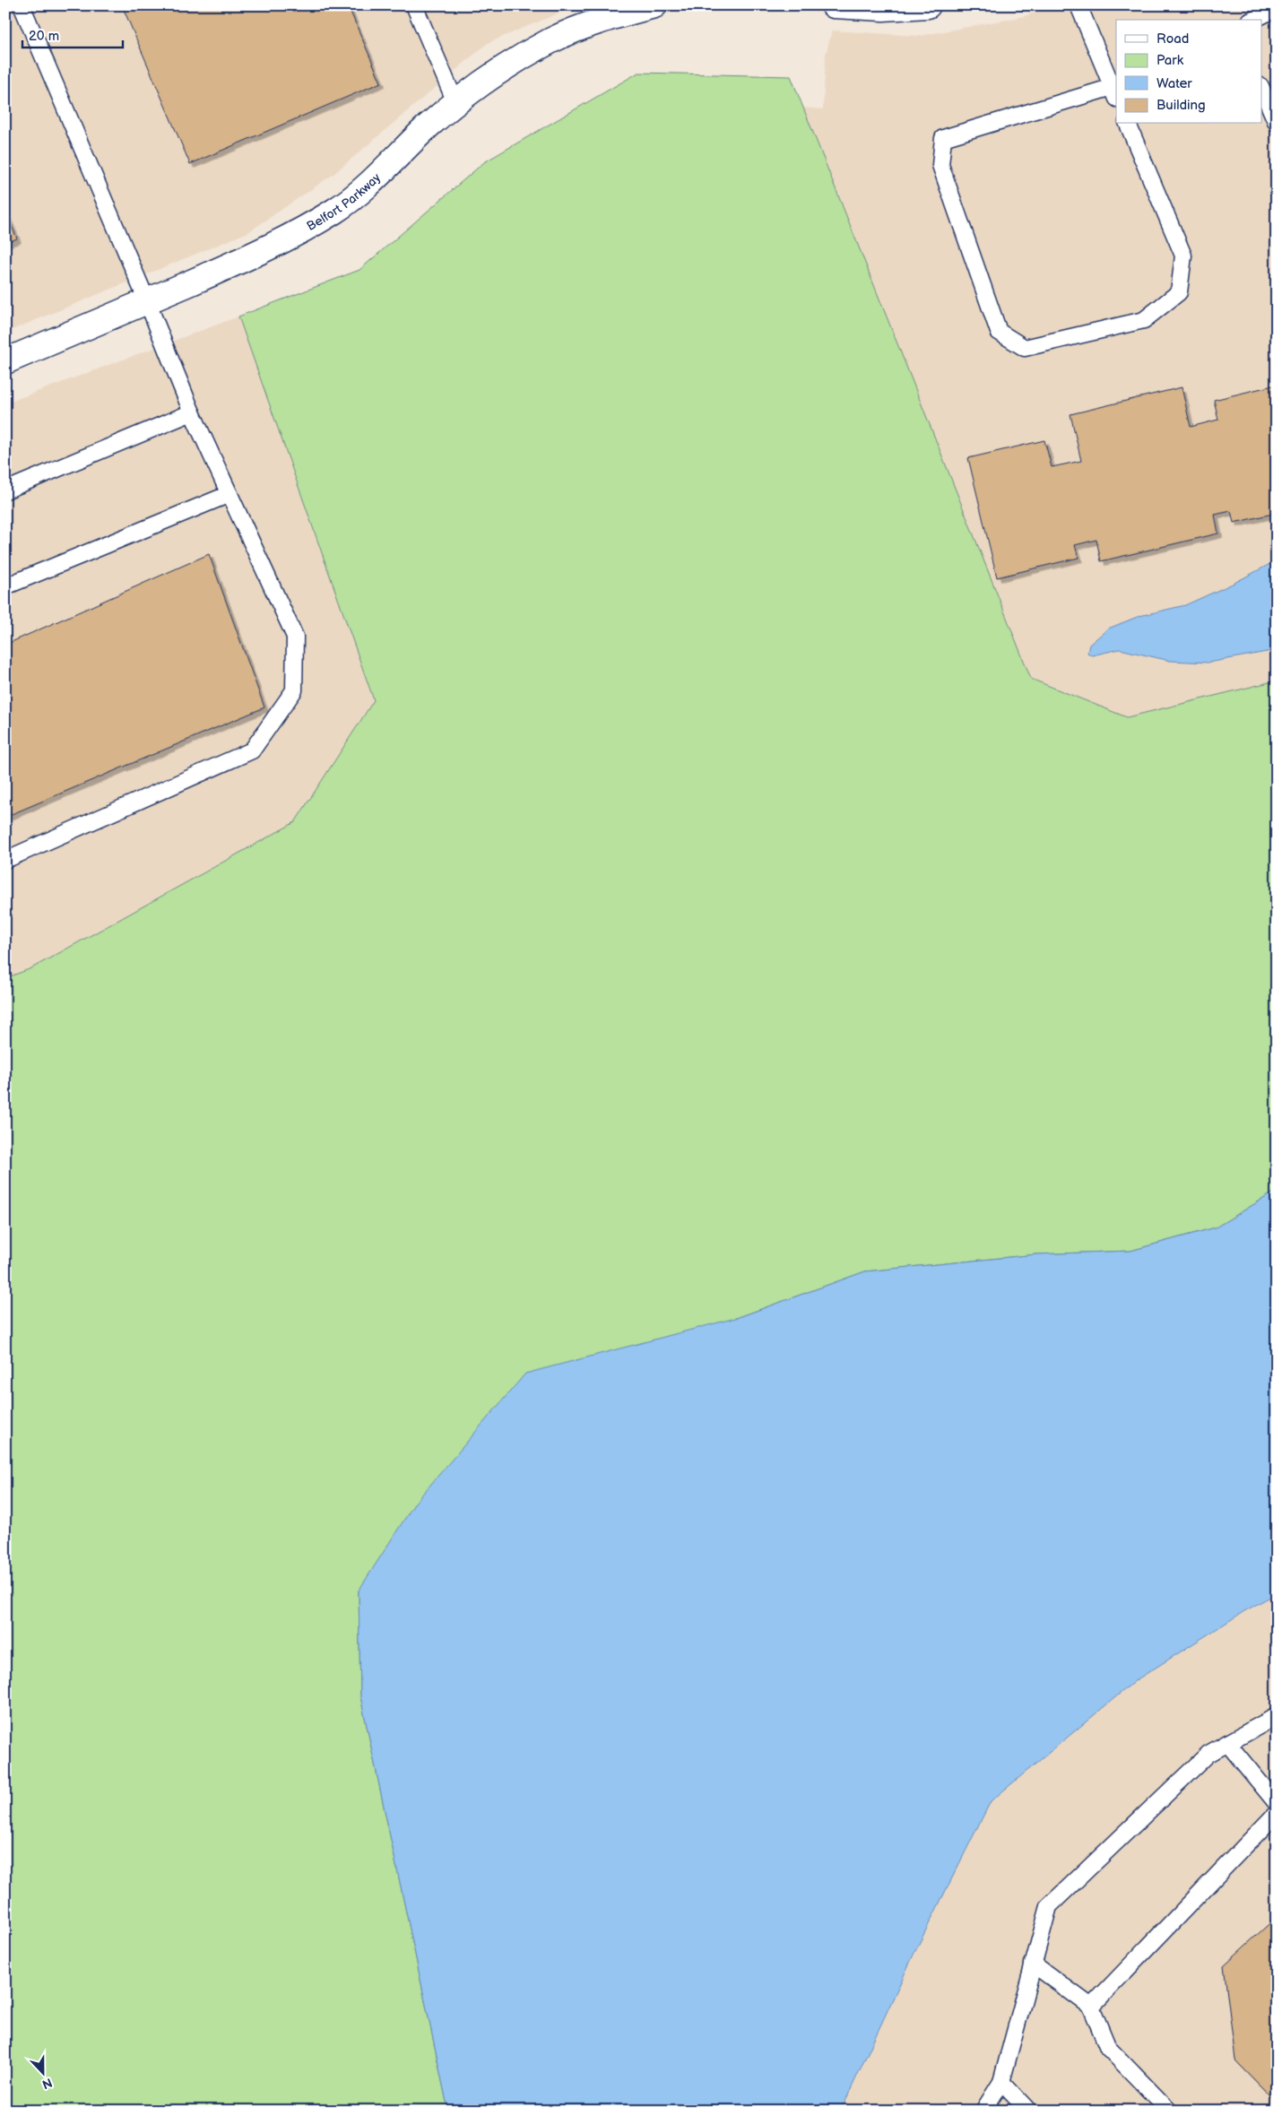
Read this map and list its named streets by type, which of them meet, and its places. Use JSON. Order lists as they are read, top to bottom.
{
  "streets": {
    "street": ["Belfort Parkway"]
  },
  "legend": [
    "Road",
    "Park",
    "Water",
    "Building"
  ],
  "scale_bar": "20 m",
  "north": "bottom"
}
